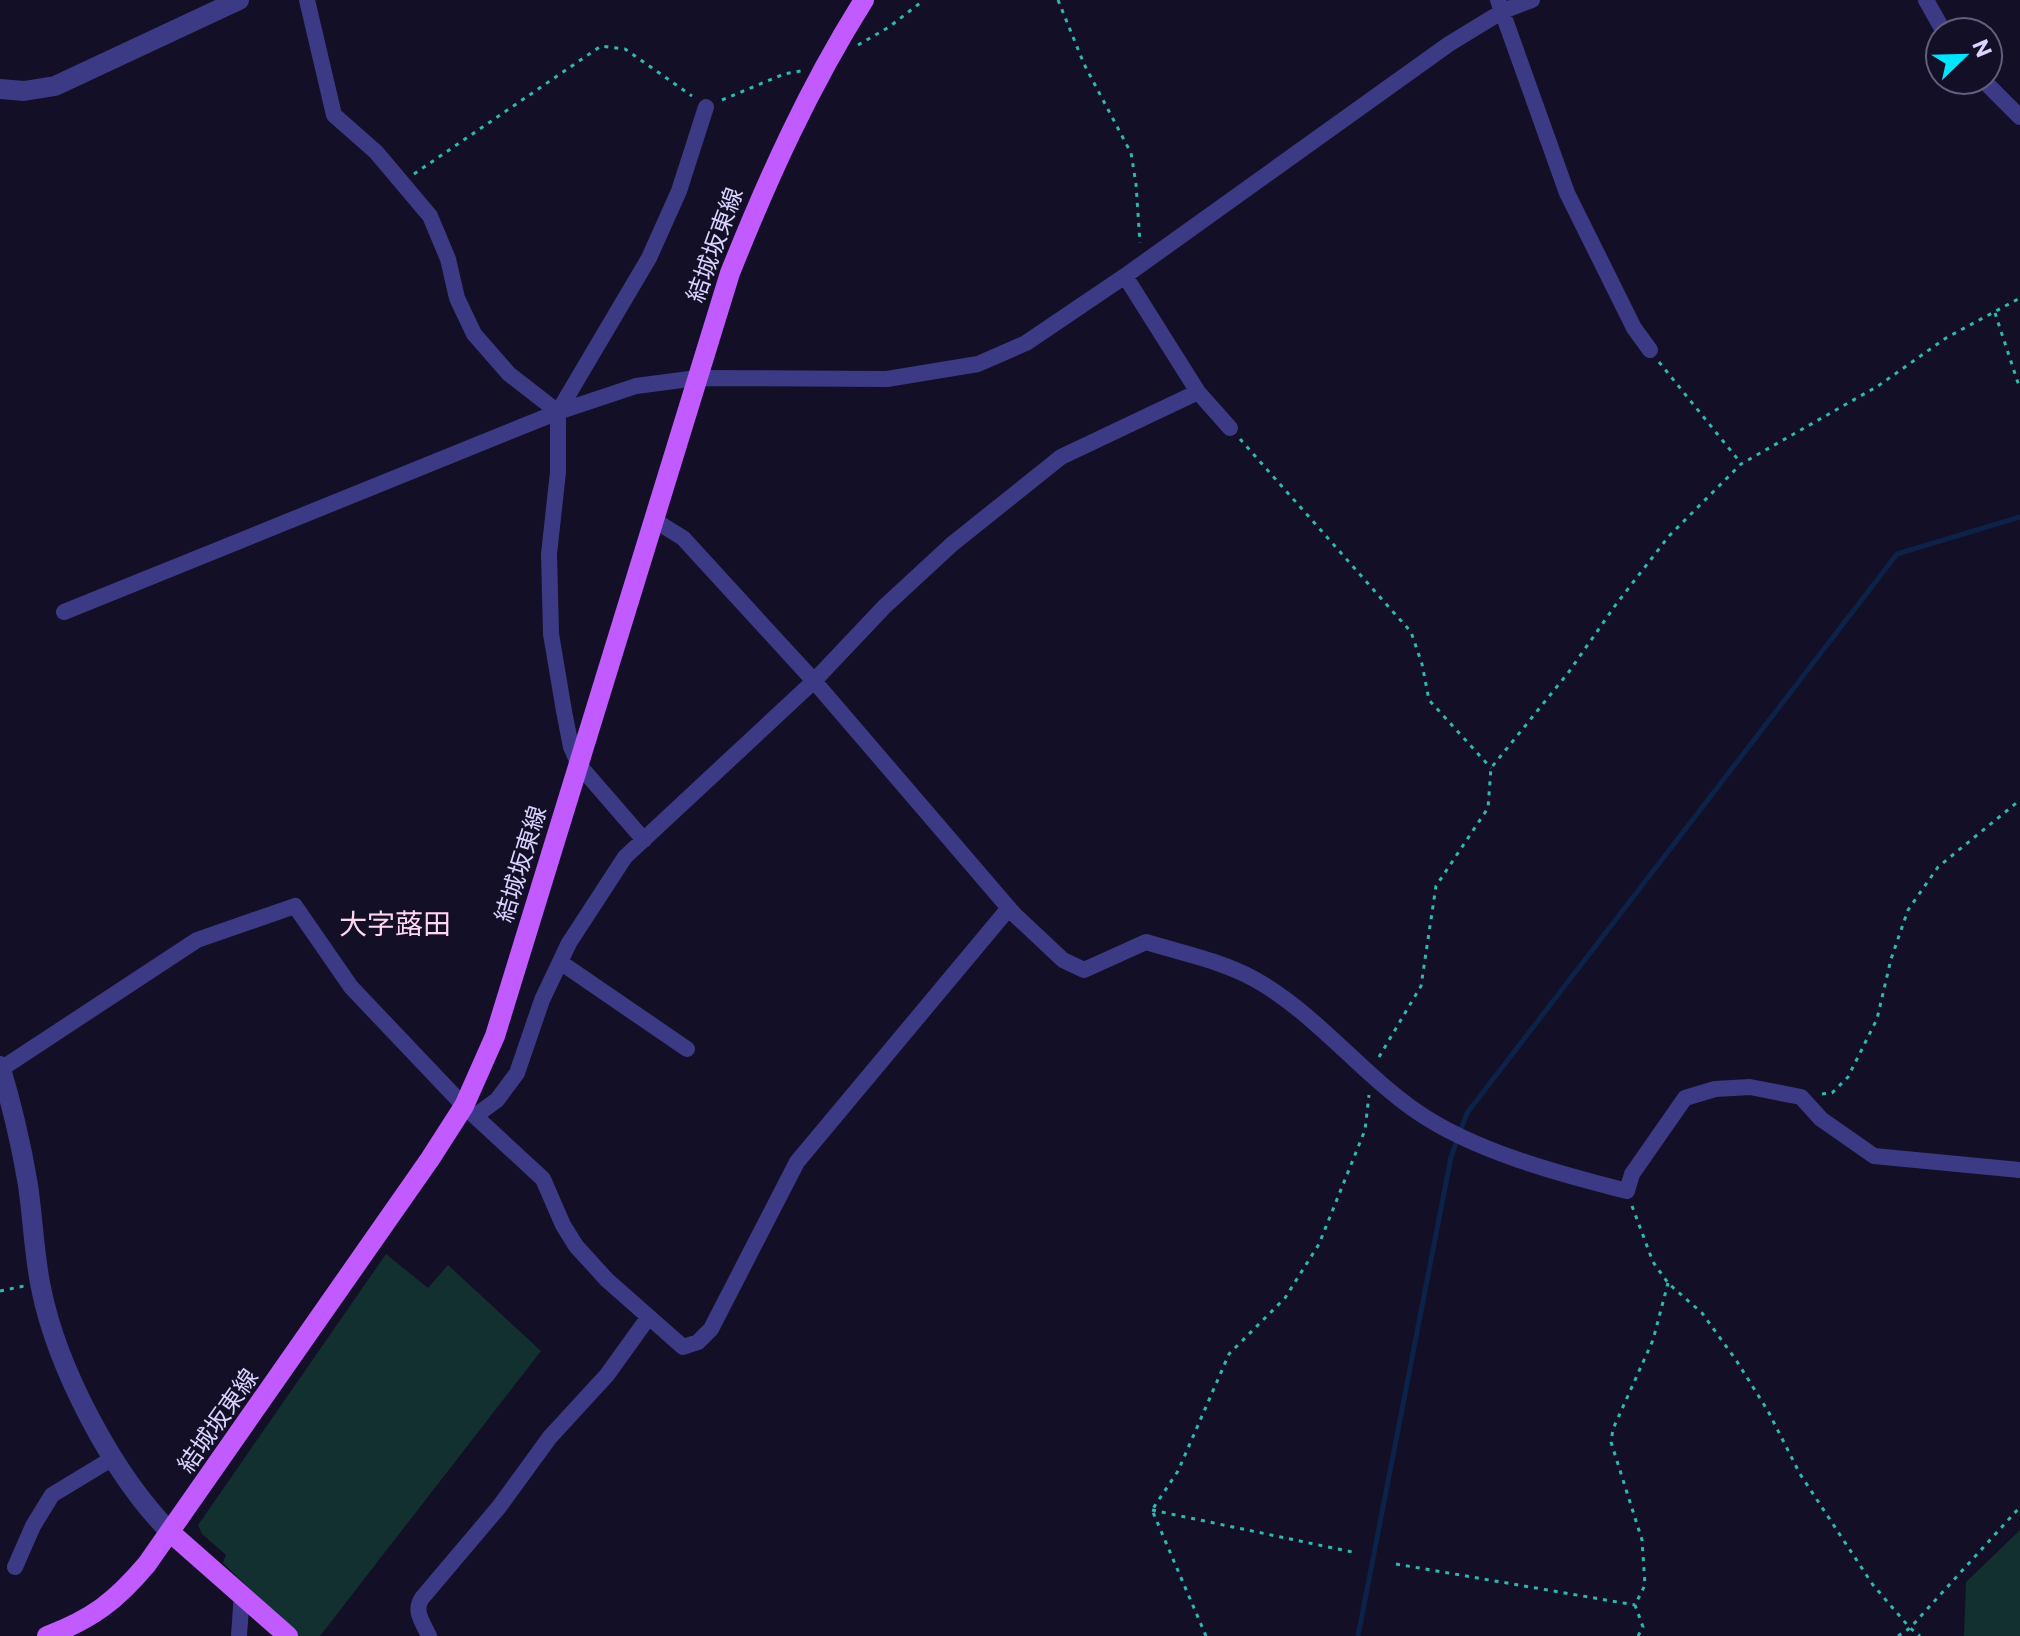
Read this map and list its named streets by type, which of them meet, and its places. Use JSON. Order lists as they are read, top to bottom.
{
  "streets": {
    "main road": ["結城坂東線"]
  },
  "districts": ["大字蕗田"],
  "north": "top right"
}
